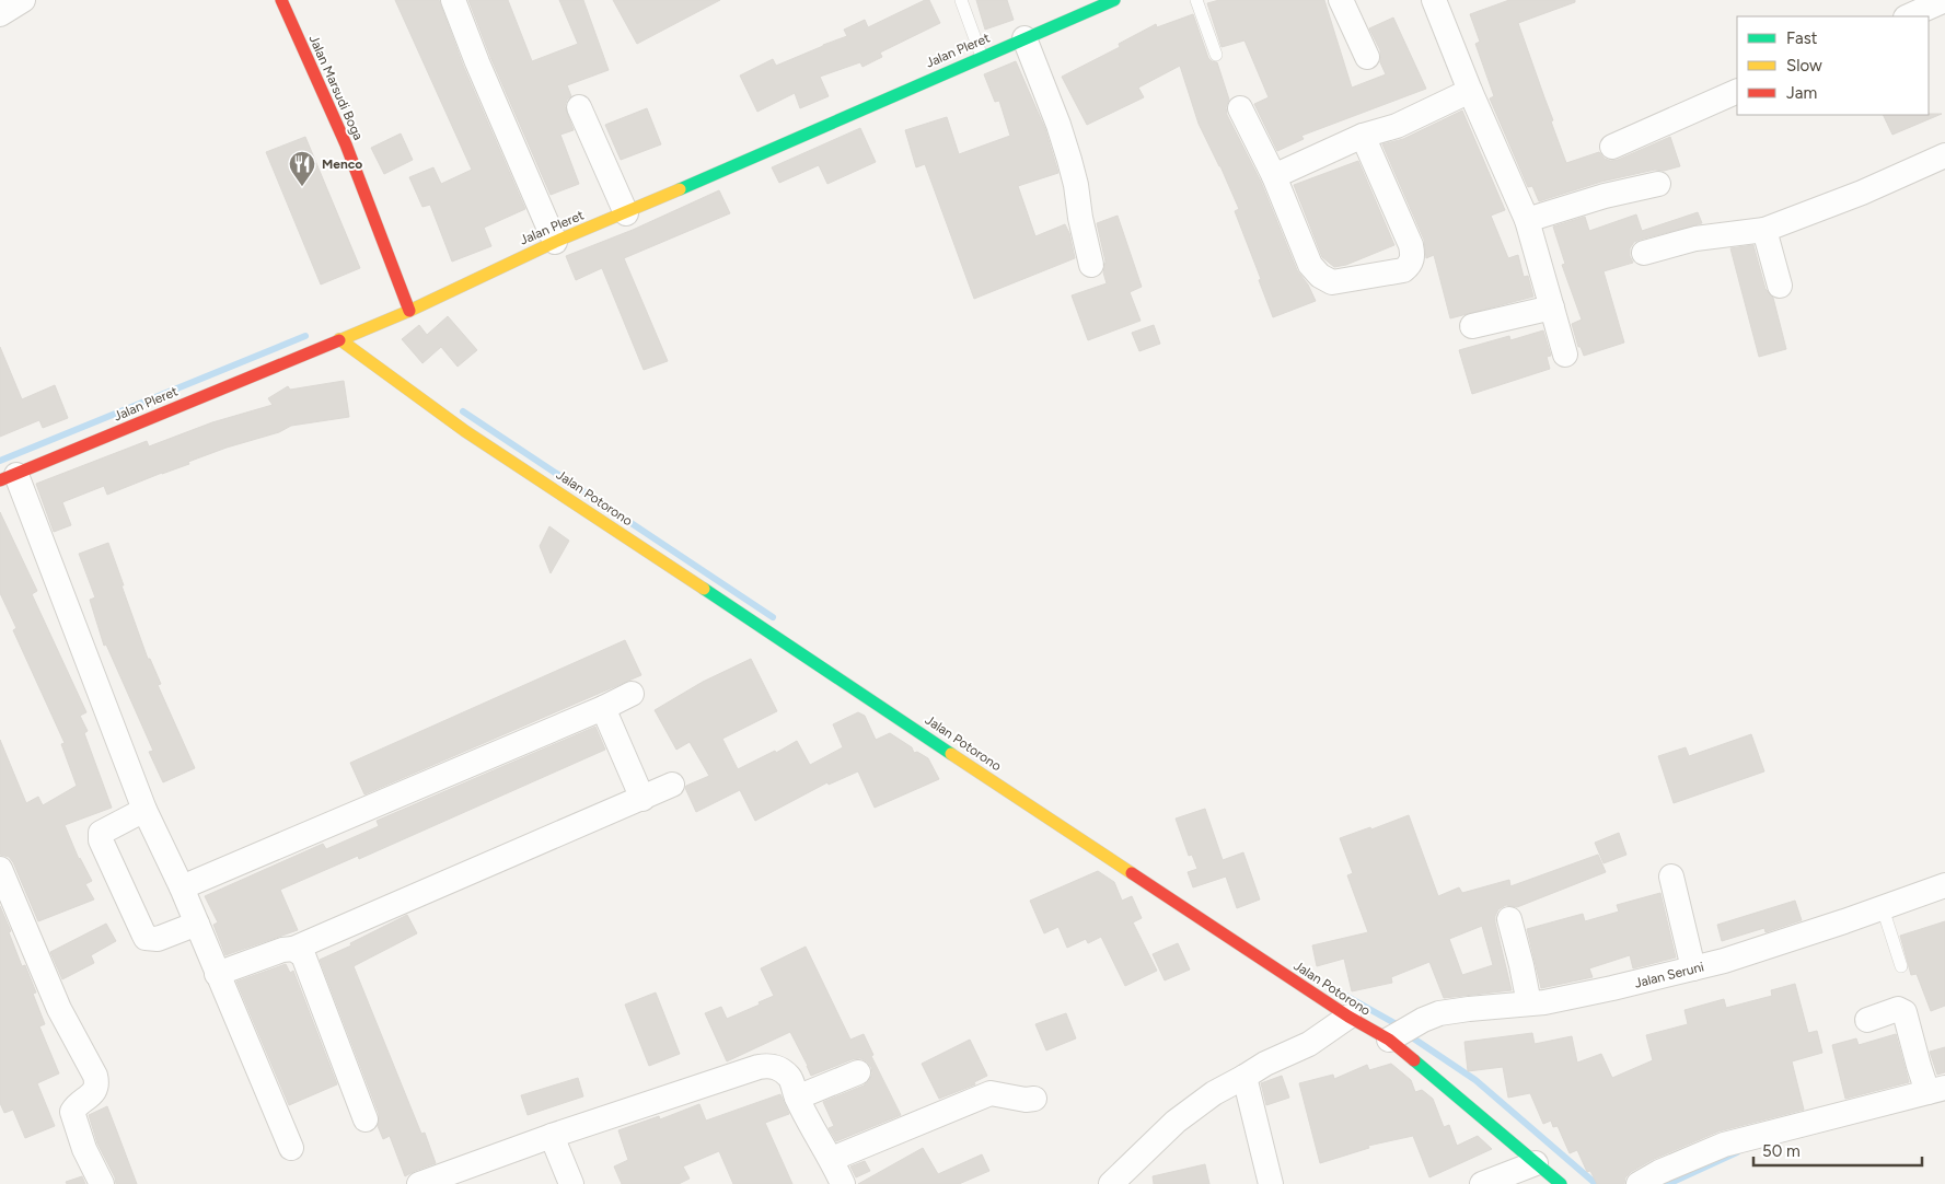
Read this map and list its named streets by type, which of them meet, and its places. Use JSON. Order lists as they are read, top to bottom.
{
  "streets": {
    "street": [
      "Jalan Pleret",
      "Jalan Marsudi Boga",
      "Jalan Potorono",
      "Jalan Seruni"
    ]
  },
  "crossings": [
    ["Jalan Pleret", "Jalan Marsudi Boga"],
    ["Jalan Pleret", "Jalan Potorono"],
    ["Jalan Potorono", "Jalan Seruni"]
  ],
  "places": {
    "restaurant": ["Menco"]
  },
  "legend": ["Fast", "Slow", "Jam"],
  "scale_bar": "50 m"
}
